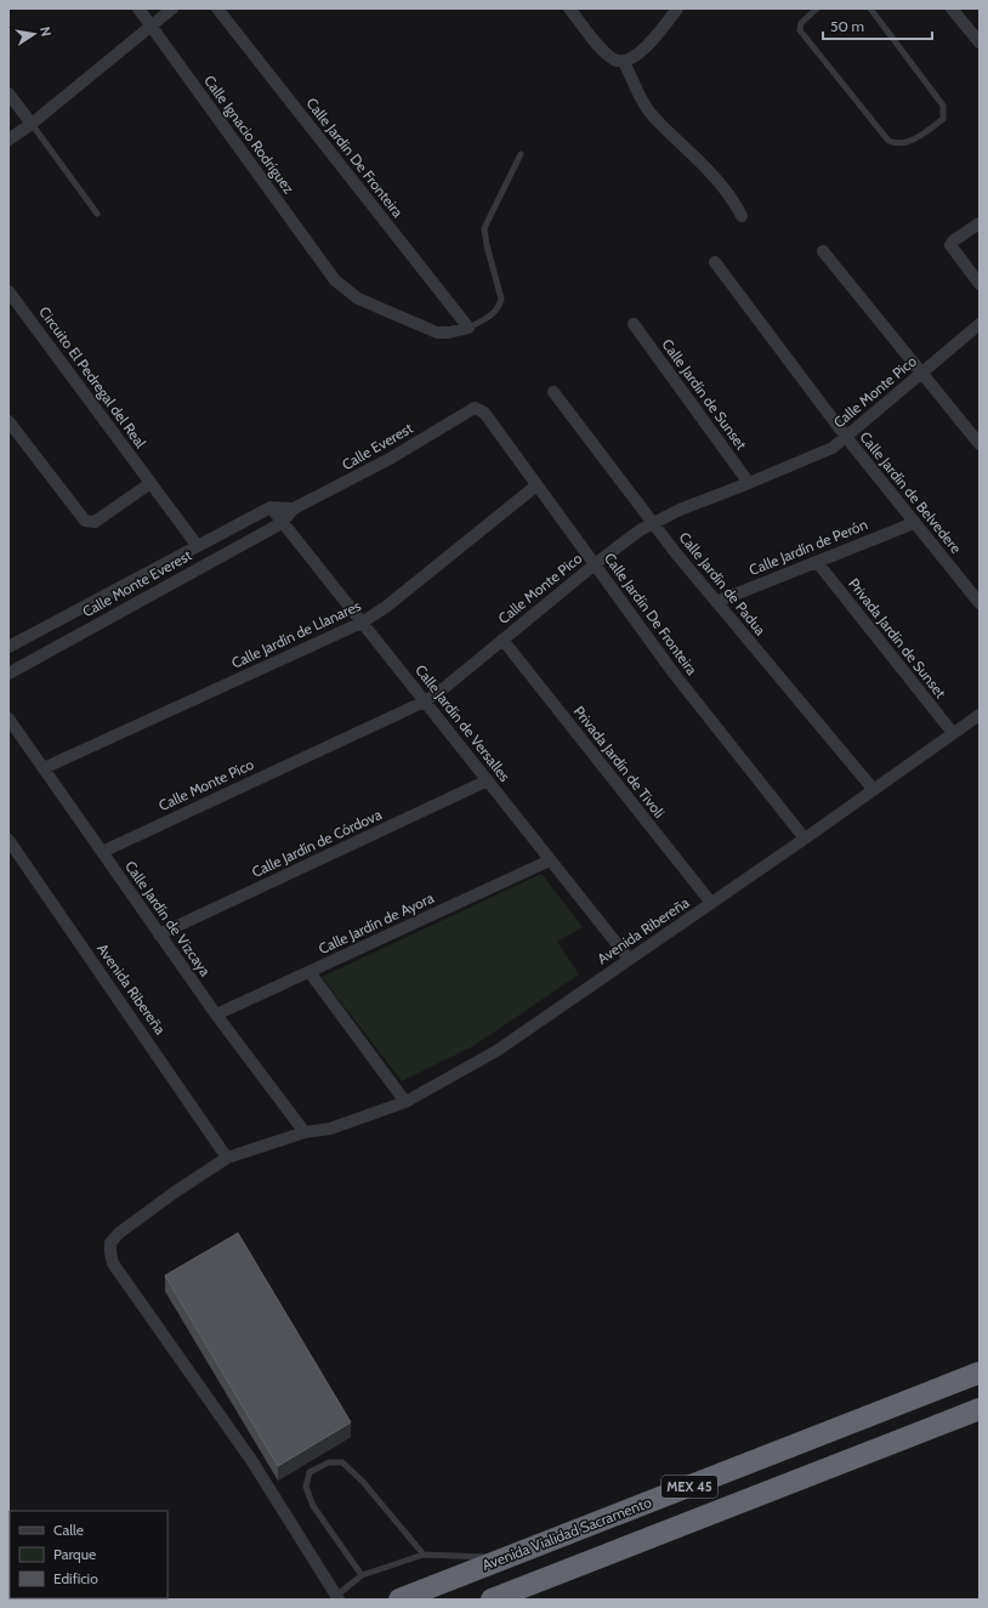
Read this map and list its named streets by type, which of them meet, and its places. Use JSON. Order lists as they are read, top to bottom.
{
  "streets": {
    "highway": ["MEX 45", "Avenida Vialidad Sacramento"],
    "street": [
      "Calle Ignacio Rodríguez",
      "Calle Jardín De Fronteira",
      "Circuito El Pedregal del Real",
      "Calle Monte Pico",
      "Calle Jardín de Sunset",
      "Calle Everest",
      "Calle Jardín de Belvedere",
      "Calle Jardín de Perón",
      "Calle Monte Everest",
      "Calle Jardín de Padua",
      "Calle Jardín de Llanares",
      "Privada Jardín de Sunset",
      "Calle Jardín de Versalles",
      "Privada Jardín de Tívoli",
      "Calle Jardín de Córdova",
      "Calle Jardín de Vizcaya",
      "Calle Jardín de Ayora",
      "Avenida Ribereña"
    ]
  },
  "crossings": [
    ["Calle Ignacio Rodríguez", "Calle Jardín De Fronteira"],
    ["Calle Jardín De Fronteira", "Calle Monte Pico"],
    ["Calle Jardín De Fronteira", "Calle Everest"],
    ["Calle Jardín De Fronteira", "Calle Jardín de Llanares"],
    ["Calle Jardín De Fronteira", "Avenida Ribereña"],
    ["Circuito El Pedregal del Real", "Calle Monte Everest"],
    ["Calle Monte Pico", "Calle Jardín de Sunset"],
    ["Calle Monte Pico", "Calle Jardín de Belvedere"],
    ["Calle Monte Pico", "Calle Jardín de Padua"],
    ["Calle Monte Pico", "Calle Jardín de Versalles"],
    ["Calle Monte Pico", "Privada Jardín de Tívoli"],
    ["Calle Monte Pico", "Calle Jardín de Vizcaya"],
    ["Calle Everest", "Calle Monte Everest"],
    ["Calle Everest", "Calle Jardín de Versalles"],
    ["Calle Jardín de Belvedere", "Calle Jardín de Perón"],
    ["Calle Jardín de Perón", "Calle Jardín de Padua"],
    ["Calle Jardín de Perón", "Privada Jardín de Sunset"],
    ["Calle Monte Everest", "Calle Jardín de Versalles"],
    ["Calle Jardín de Padua", "Avenida Ribereña"],
    ["Calle Jardín de Llanares", "Calle Jardín de Versalles"],
    ["Calle Jardín de Llanares", "Calle Jardín de Vizcaya"],
    ["Privada Jardín de Sunset", "Avenida Ribereña"],
    ["Calle Jardín de Versalles", "Calle Jardín de Córdova"],
    ["Calle Jardín de Versalles", "Calle Jardín de Ayora"],
    ["Calle Jardín de Versalles", "Avenida Ribereña"],
    ["Privada Jardín de Tívoli", "Avenida Ribereña"],
    ["Calle Jardín de Córdova", "Calle Jardín de Vizcaya"],
    ["Calle Jardín de Vizcaya", "Calle Jardín de Ayora"],
    ["Calle Jardín de Vizcaya", "Avenida Ribereña"]
  ],
  "legend": ["Calle", "Parque", "Edificio"],
  "scale_bar": "50 m",
  "north": "right"
}
